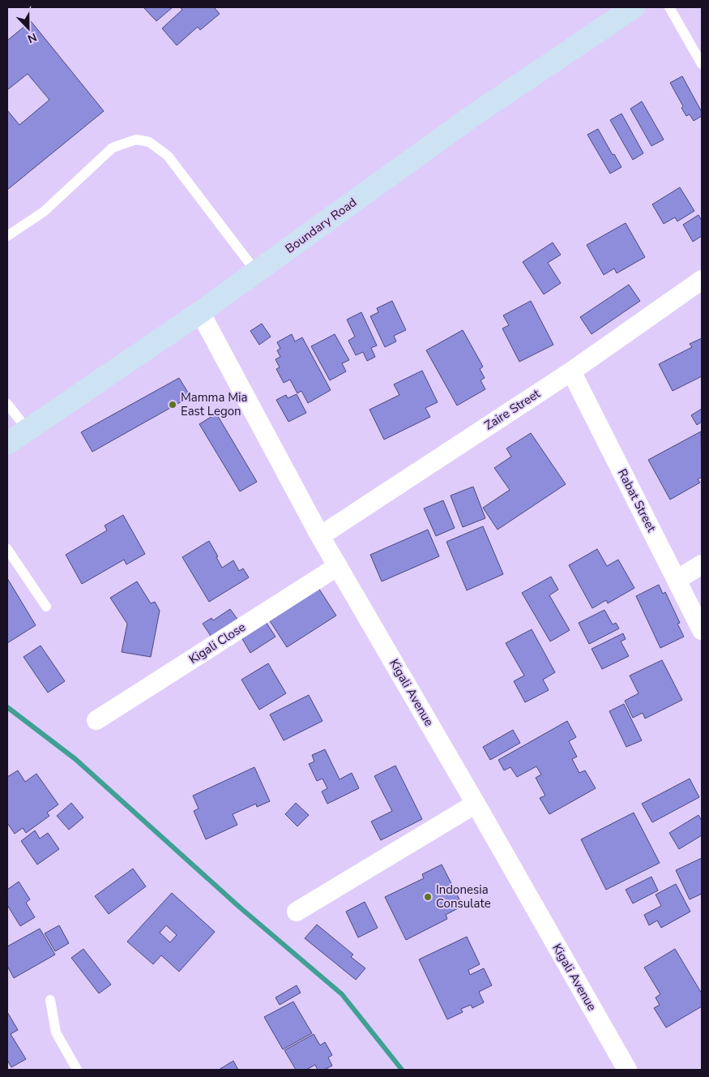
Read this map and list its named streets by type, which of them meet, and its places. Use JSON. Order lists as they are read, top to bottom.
{
  "streets": {
    "main road": ["Boundary Road"],
    "street": [
      "Zaire Street",
      "Rabat Street",
      "Kigali Close",
      "Kigali Avenue"
    ]
  },
  "crossings": [
    ["Boundary Road", "Kigali Avenue"],
    ["Zaire Street", "Rabat Street"],
    ["Zaire Street", "Kigali Avenue"],
    ["Kigali Close", "Kigali Avenue"]
  ],
  "places": ["Mamma Mia East Legon", "Indonesia Consulate"],
  "north": "bottom"
}
